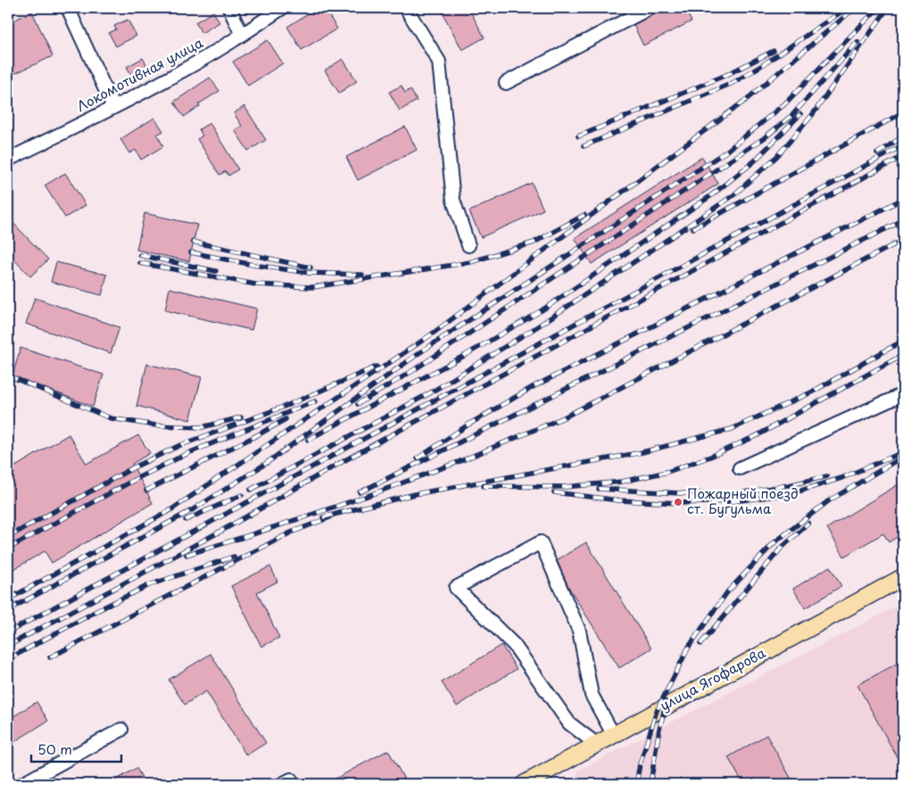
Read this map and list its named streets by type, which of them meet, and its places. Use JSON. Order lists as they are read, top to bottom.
{
  "streets": {
    "main road": ["улица Ягофарова"],
    "street": ["Локомотивная улица"]
  },
  "places": ["Пожарный поезд ст. Бугульма"],
  "scale_bar": "50 m"
}
